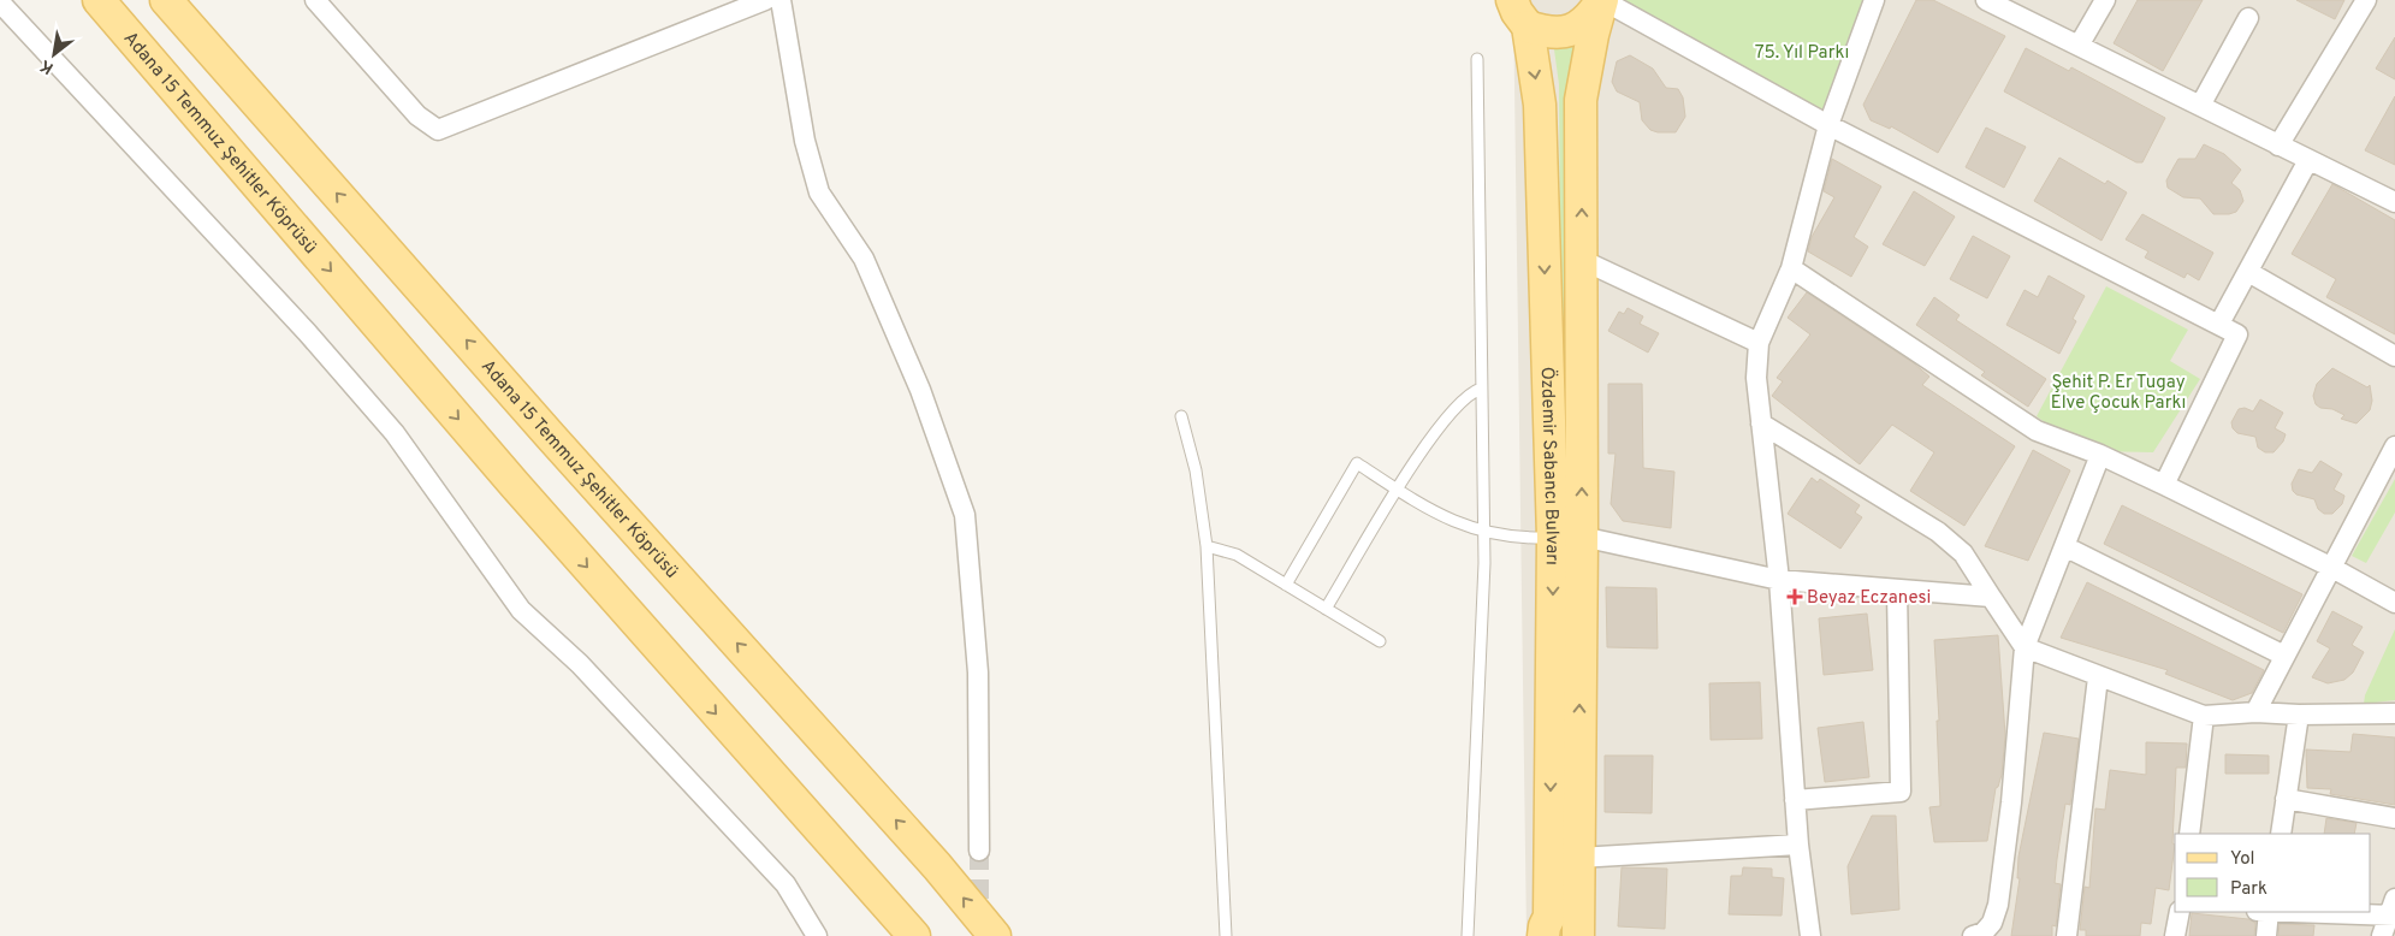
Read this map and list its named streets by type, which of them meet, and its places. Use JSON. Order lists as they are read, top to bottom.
{
  "streets": {
    "main road": ["Adana 15 Temmuz Şehitler Köprüsü", "Özdemir Sabancı Bulvarı"]
  },
  "parks": ["75. Yıl Parkı", "Şehit P. Er Tugay Elve Çocuk Parkı"],
  "places": {
    "health": ["Beyaz Eczanesi"]
  },
  "legend": ["Yol", "Park"],
  "north": "bottom left"
}
